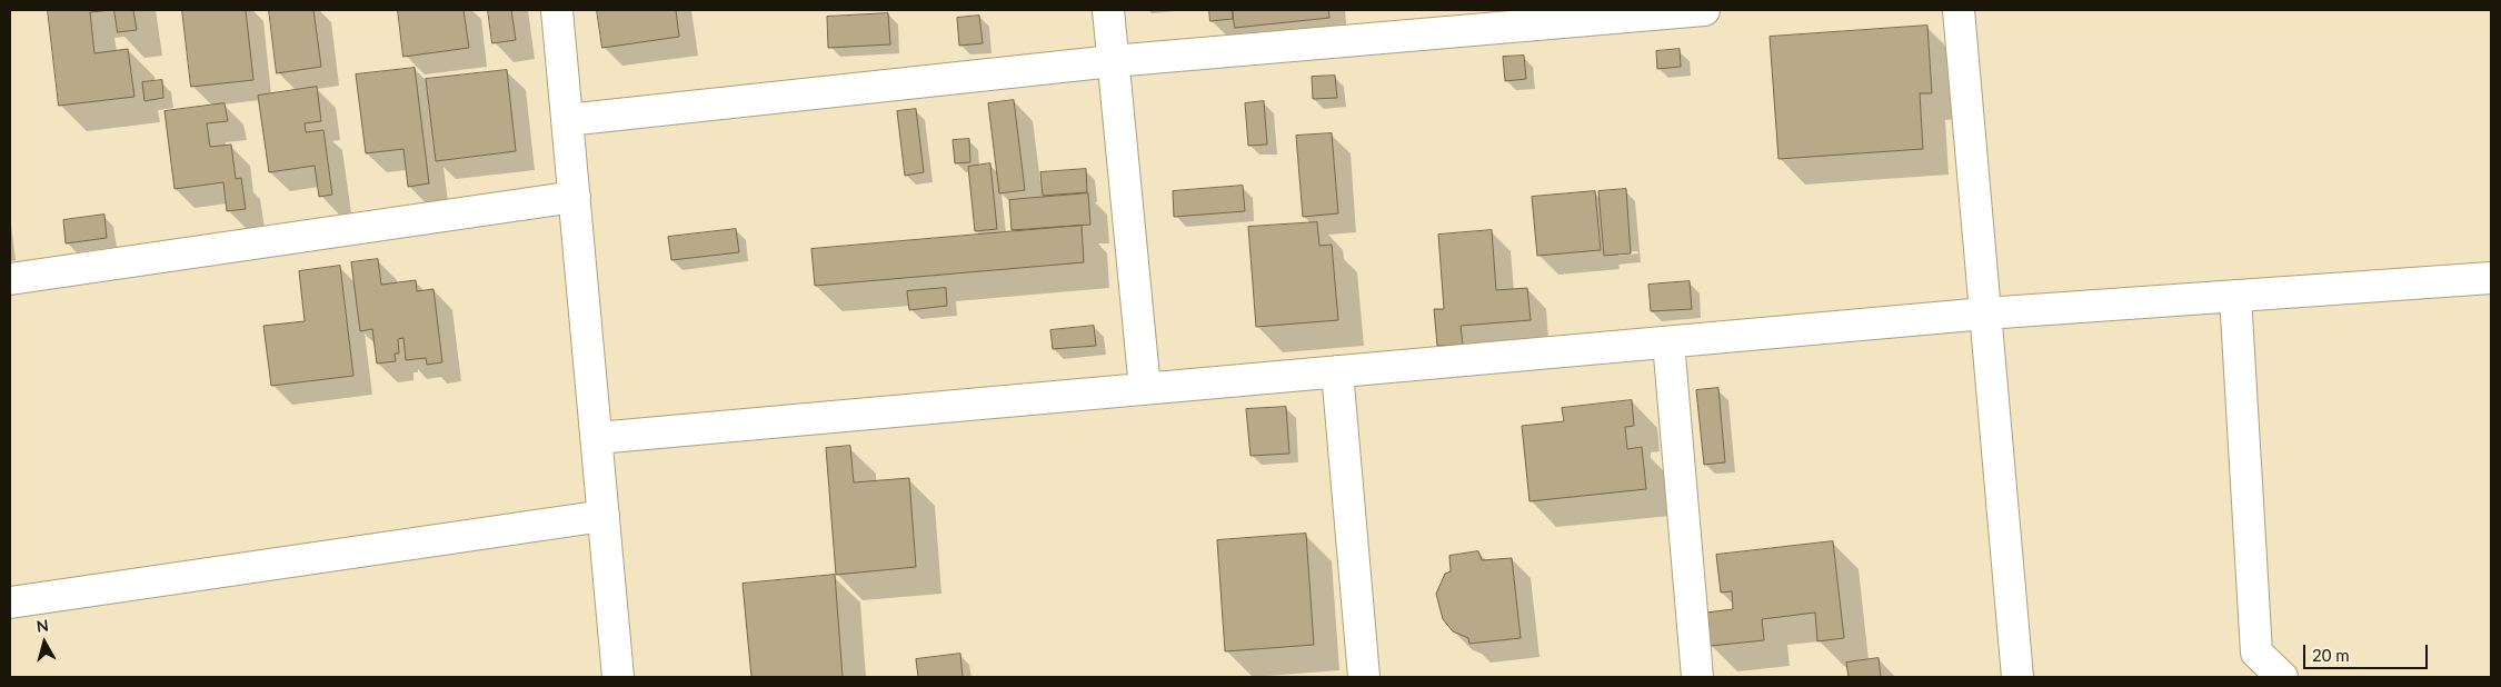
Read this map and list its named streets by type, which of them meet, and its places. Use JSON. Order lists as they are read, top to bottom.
{
  "scale_bar": "20 m",
  "north": "top"
}
